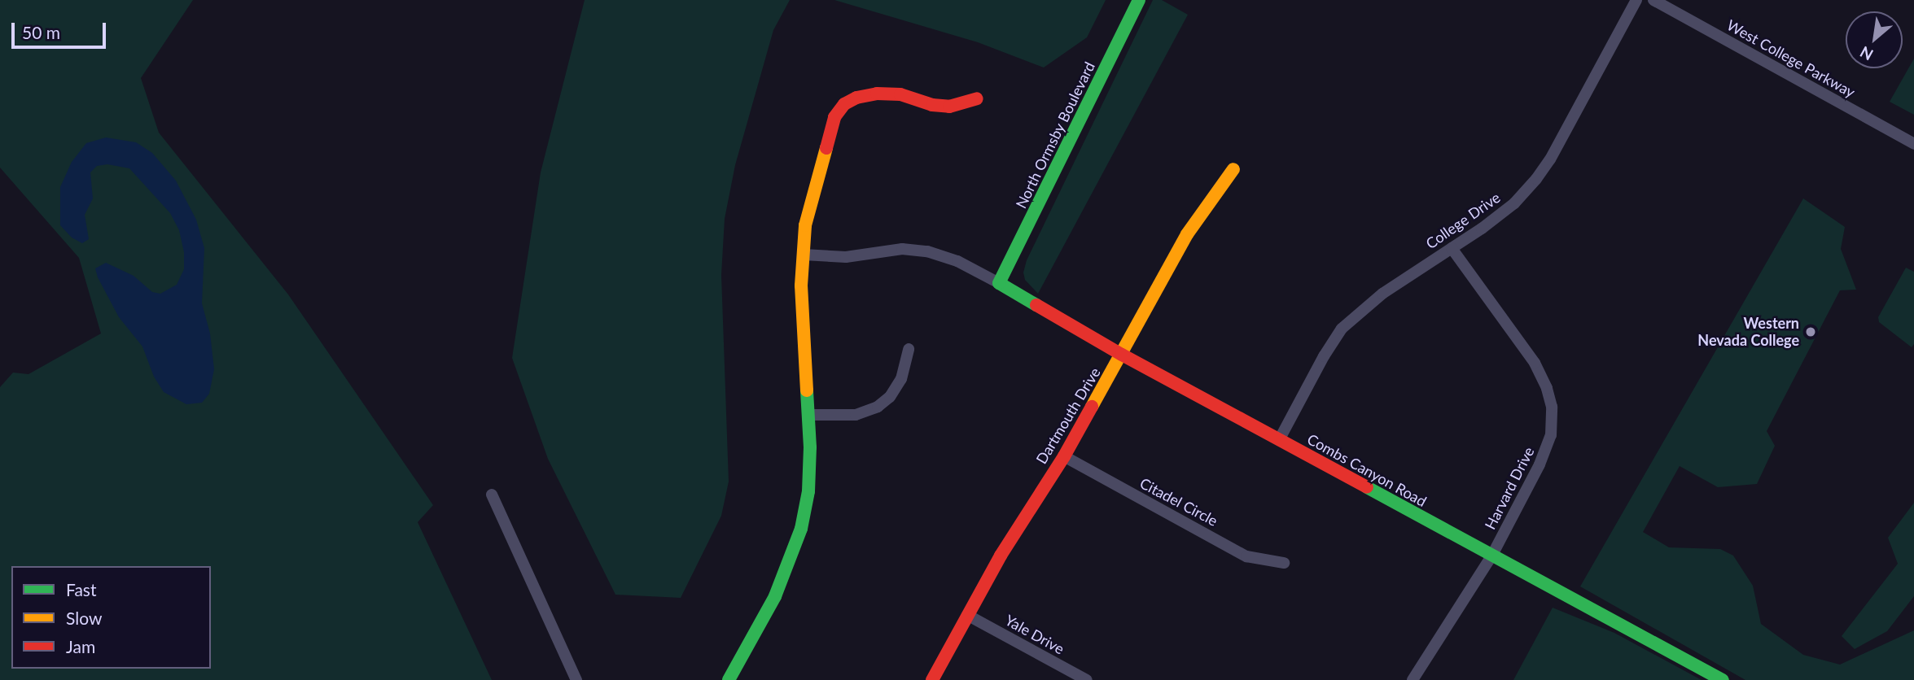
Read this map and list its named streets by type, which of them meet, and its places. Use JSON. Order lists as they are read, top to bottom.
{
  "streets": {
    "street": [
      "West College Parkway",
      "North Ormsby Boulevard",
      "College Drive",
      "Dartmouth Drive",
      "Combs Canyon Road",
      "Harvard Drive",
      "Citadel Circle",
      "Yale Drive"
    ]
  },
  "crossings": [
    ["North Ormsby Boulevard", "Combs Canyon Road"],
    ["College Drive", "Combs Canyon Road"],
    ["College Drive", "Harvard Drive"],
    ["Dartmouth Drive", "Combs Canyon Road"],
    ["Dartmouth Drive", "Citadel Circle"],
    ["Dartmouth Drive", "Yale Drive"],
    ["Combs Canyon Road", "Harvard Drive"]
  ],
  "places": ["Western Nevada College"],
  "legend": ["Fast", "Slow", "Jam"],
  "scale_bar": "50 m",
  "north": "bottom left"
}
